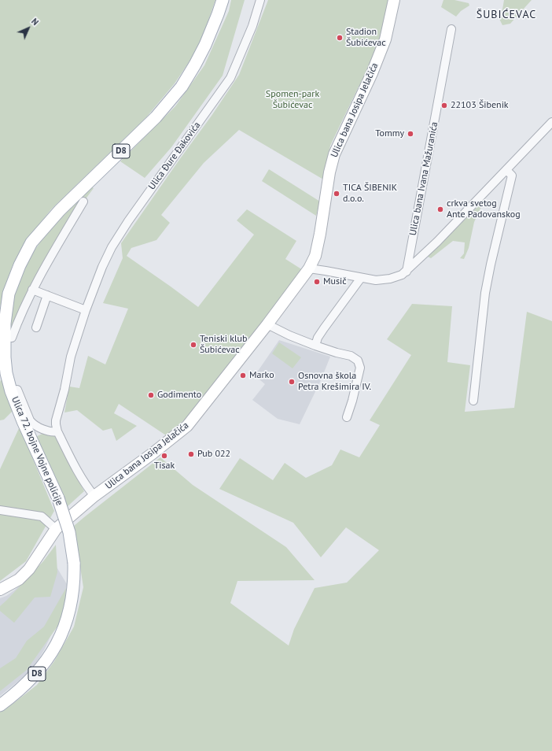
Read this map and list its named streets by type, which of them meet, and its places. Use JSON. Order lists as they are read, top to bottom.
{
  "streets": {
    "main road": ["D8", "Ulica 72. bojne Vojne policije"],
    "street": ["Ulica bana Josipa Jelačića", "Ulica Đure Đakovića", "Ulica bana Ivana Mažuranića"]
  },
  "crossings": [
    ["Ulica bana Josipa Jelačića", "Ulica Đure Đakovića"]
  ],
  "districts": ["ŠUBIĆEVAC"],
  "parks": ["Spomen-park Šubićevac"],
  "places": [
    "Stadion Šubićevac",
    "22103 Šibenik",
    "Tommy",
    "TICA ŠIBENIK d.o.o.",
    "crkva svetog Ante Padovanskog",
    "Musič",
    "Teniski klub Šubićevac",
    "Marko",
    "Osnovna škola Petra Krešimira IV.",
    "Godimento",
    "Pub 022",
    "Tisak"
  ],
  "north": "top right"
}
